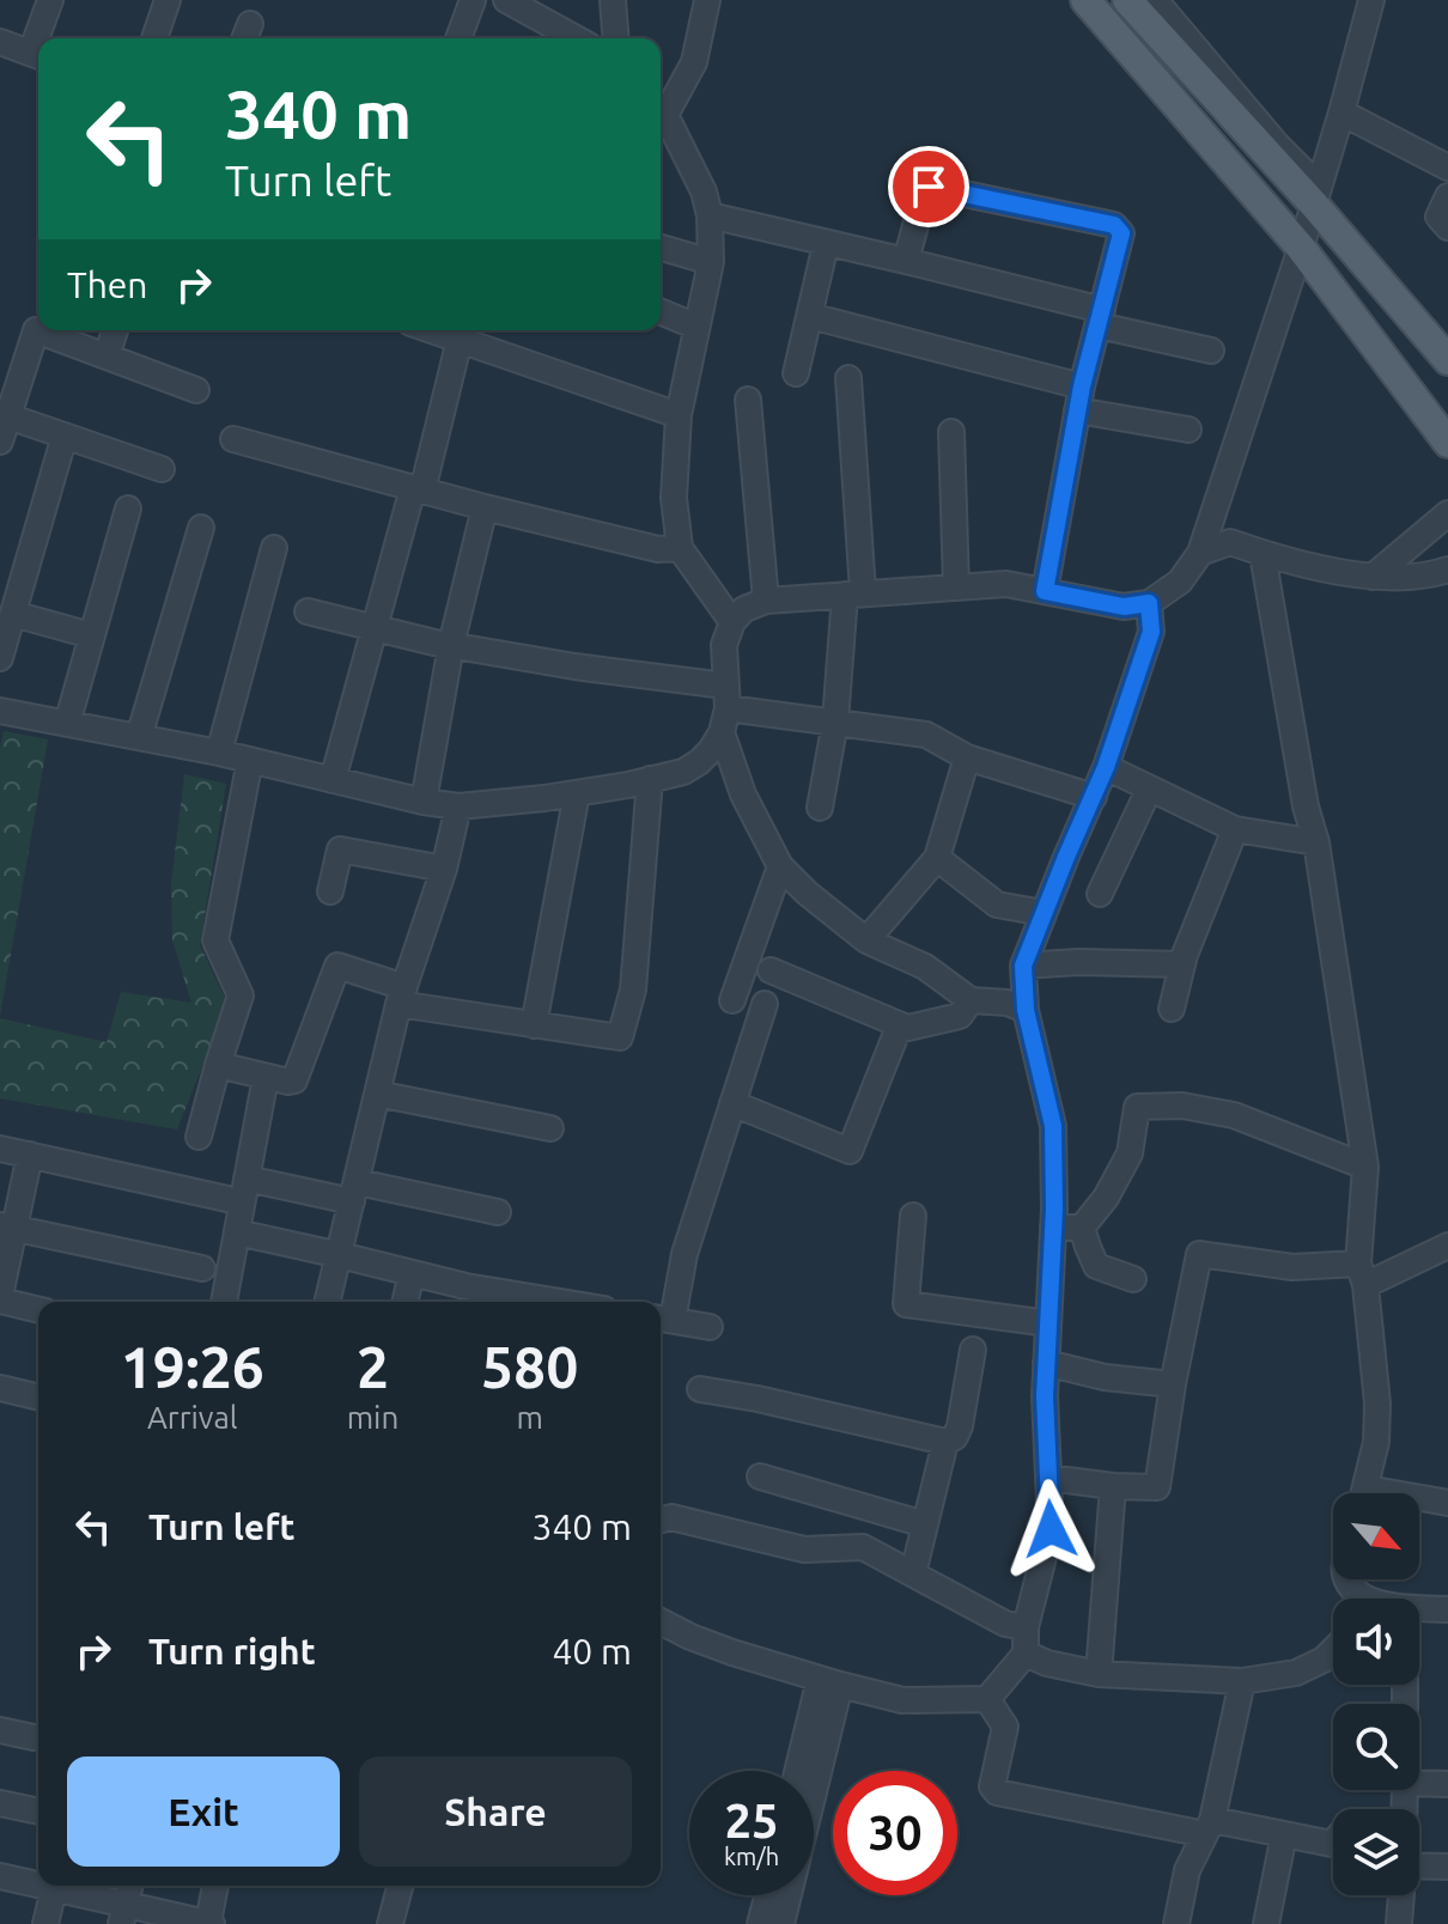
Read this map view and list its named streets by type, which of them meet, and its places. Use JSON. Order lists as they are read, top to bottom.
{
  "north": "bottom right",
  "page": {
    "turn": ["340 m", "Turn left"],
    "then": "Then",
    "eta": [
      "19:26",
      "Arrival",
      "2",
      "min",
      "580",
      "m"
    ],
    "list": [
      {
        "name": "Turn left",
        "value": "340 m"
      },
      {
        "name": "Turn right",
        "value": "40 m"
      }
    ],
    "buttons": ["Exit", "Share"],
    "speed": "25 km/h",
    "limit": "30"
  }
}
